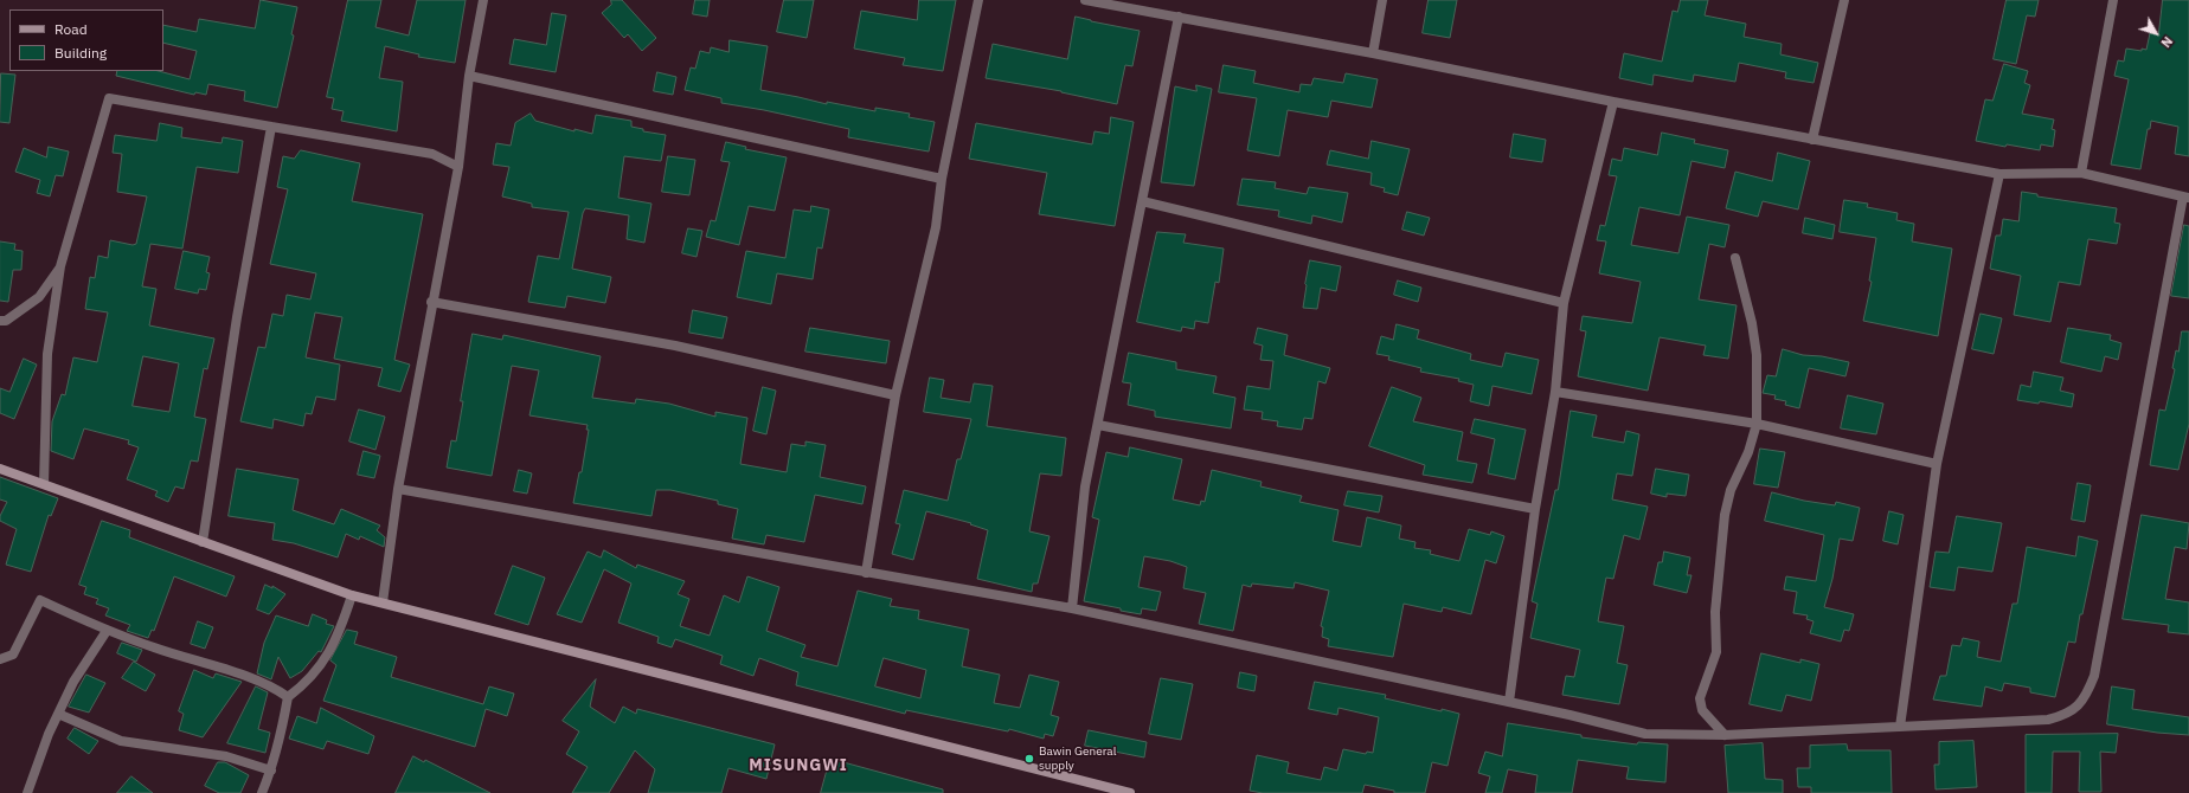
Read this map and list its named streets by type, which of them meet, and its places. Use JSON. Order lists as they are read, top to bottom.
{
  "districts": ["MISUNGWI"],
  "places": ["Bawin General supply"],
  "legend": ["Road", "Building"],
  "north": "bottom right"
}
